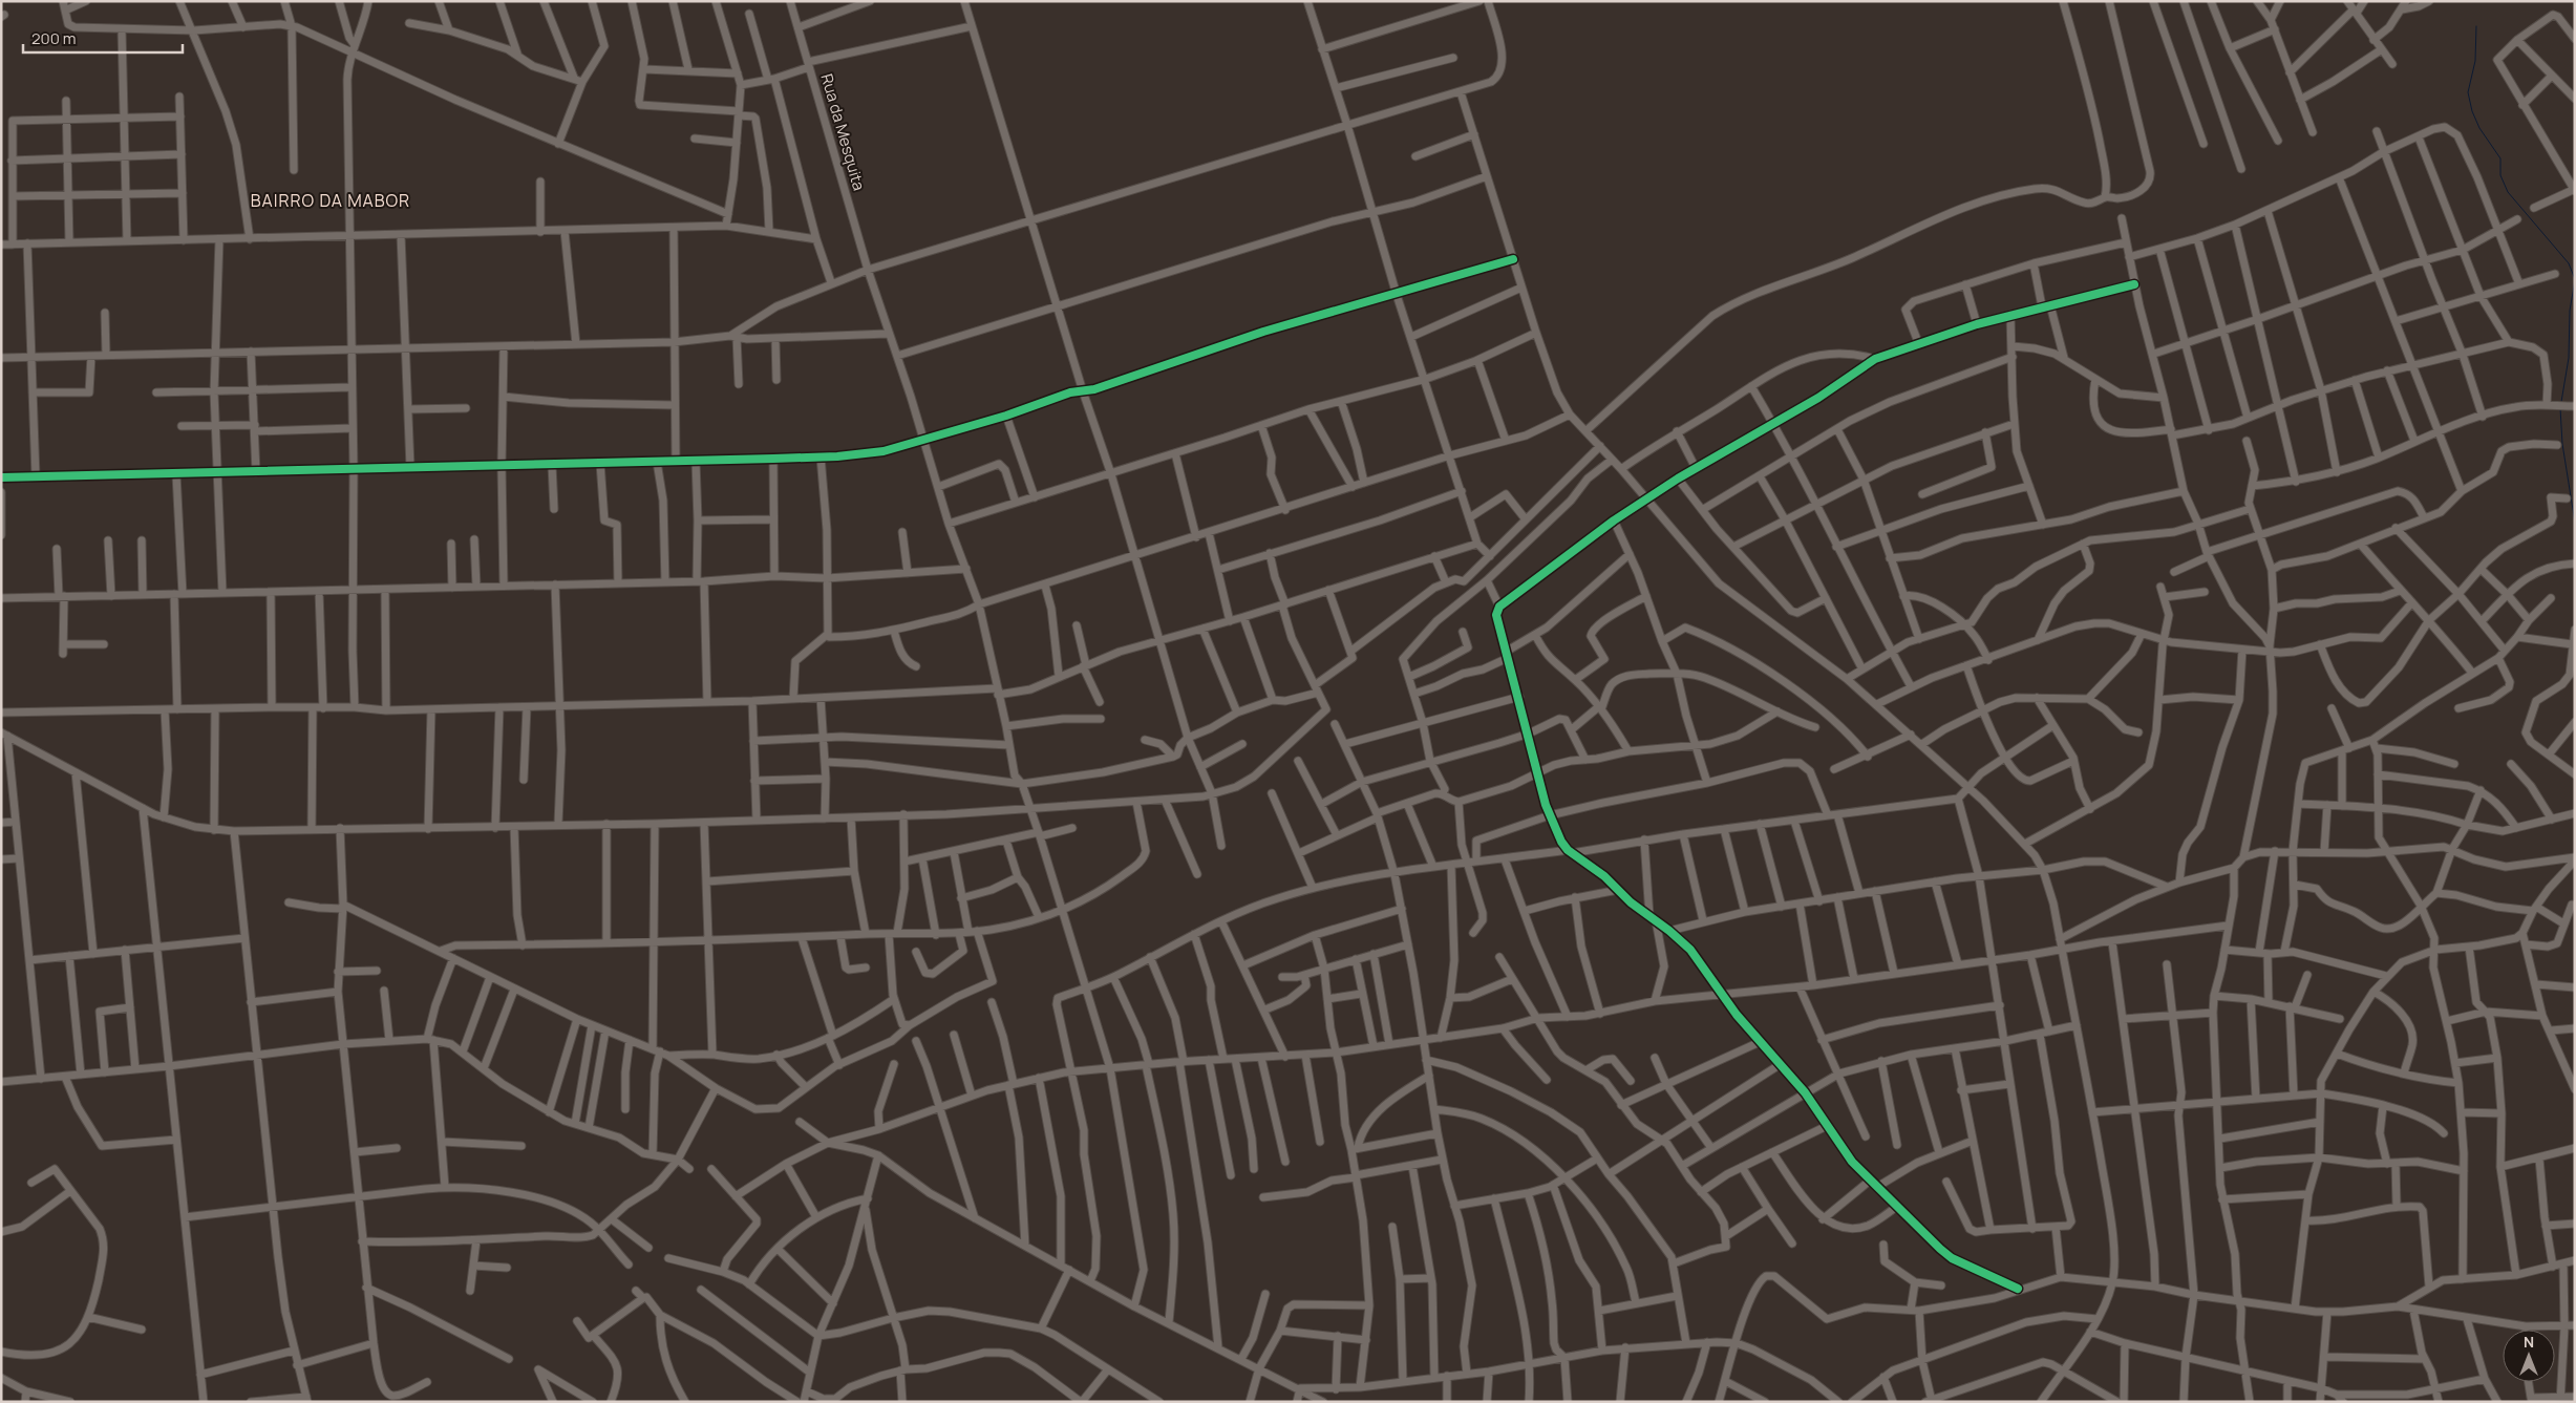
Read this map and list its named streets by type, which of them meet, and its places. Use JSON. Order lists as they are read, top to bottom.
{
  "streets": {
    "street": ["Rua da Mesquita"]
  },
  "districts": ["BAIRRO DA MABOR"],
  "scale_bar": "200 m",
  "north": "top"
}
